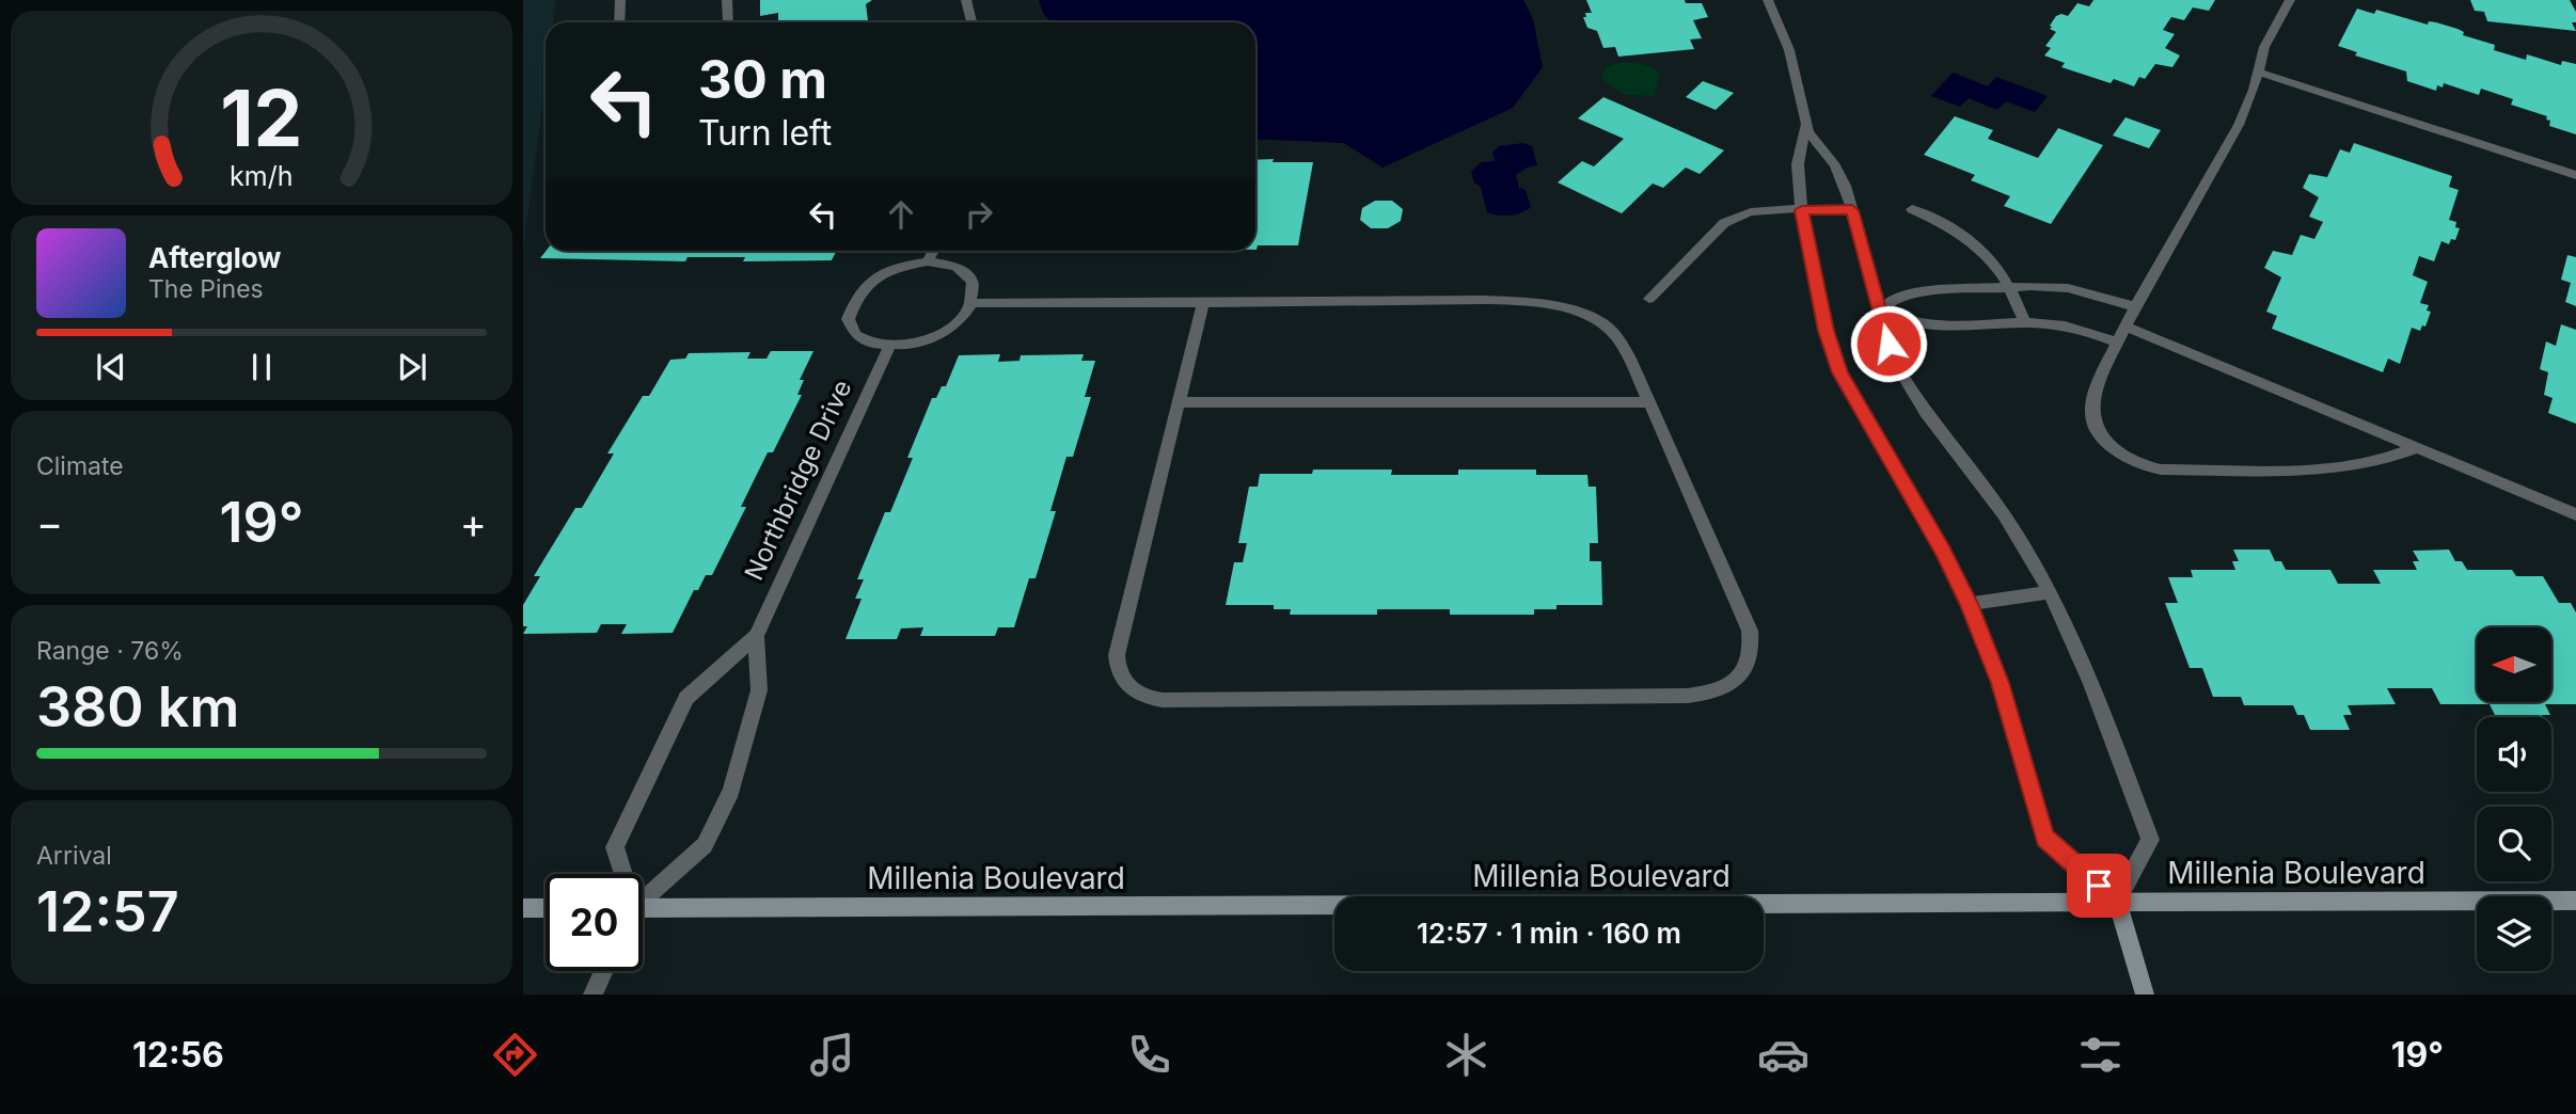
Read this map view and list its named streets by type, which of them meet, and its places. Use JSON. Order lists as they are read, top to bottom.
{
  "streets": {
    "street": ["Northbridge Drive", "Millenia Boulevard"]
  },
  "north": "left",
  "page": {
    "turn": ["30 m", "Turn left"],
    "song": ["Afterglow", "The Pines"],
    "tile": [
      "Climate",
      ["Range · 76%", "380 km"],
      ["Arrival", "12:57"]
    ],
    "heat": ["−", "19°", "+"],
    "limit": "20",
    "trip": "12:57 · 1 min · 160 m",
    "tabs": ["12:56", "19°"],
    "gauge": ["12", "km/h"]
  }
}
